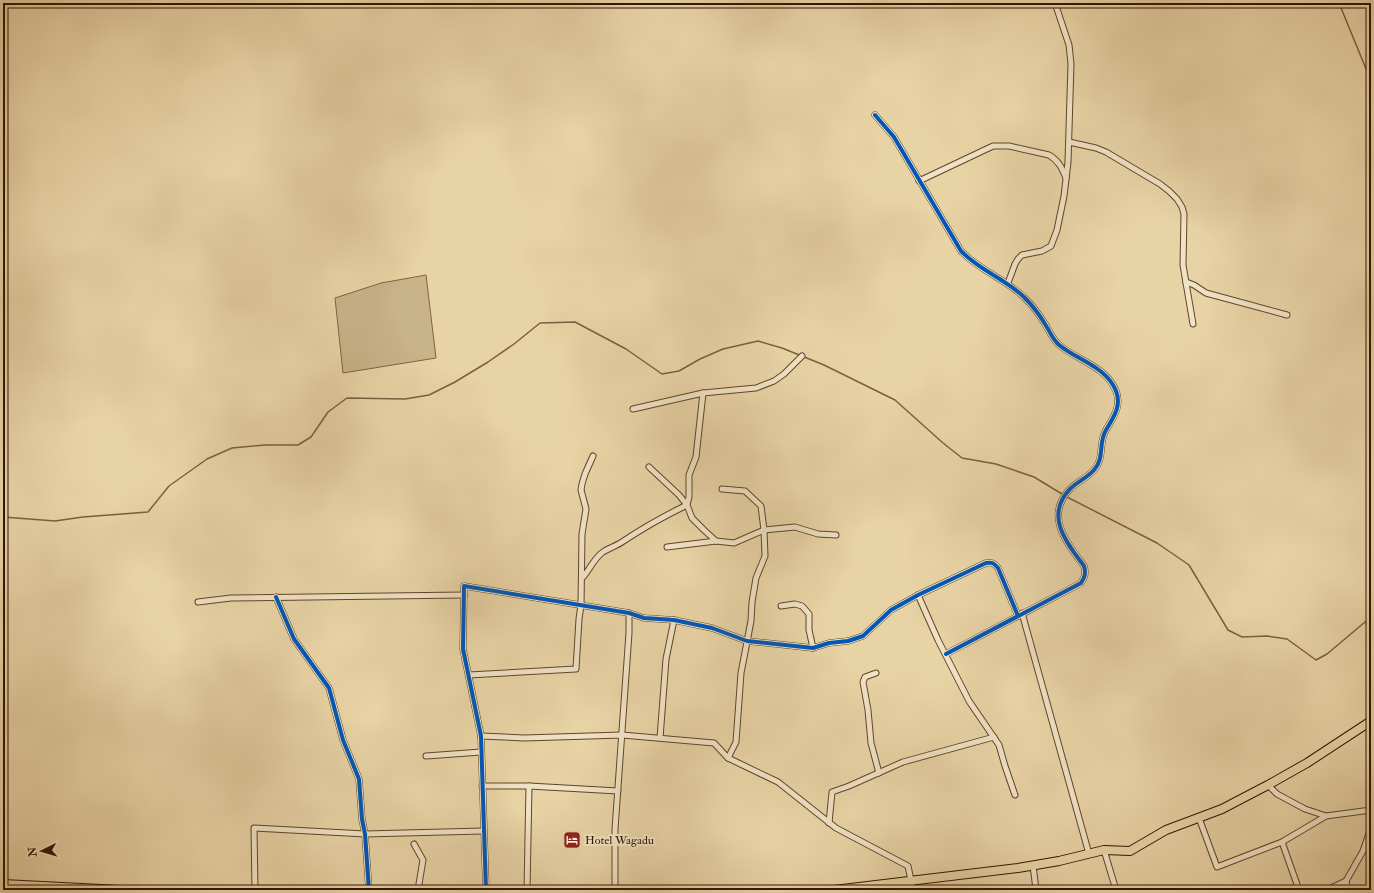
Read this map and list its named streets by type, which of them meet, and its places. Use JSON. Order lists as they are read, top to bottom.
{
  "places": {
    "hotel": ["Hotel Wagadu"]
  },
  "north": "left"
}
